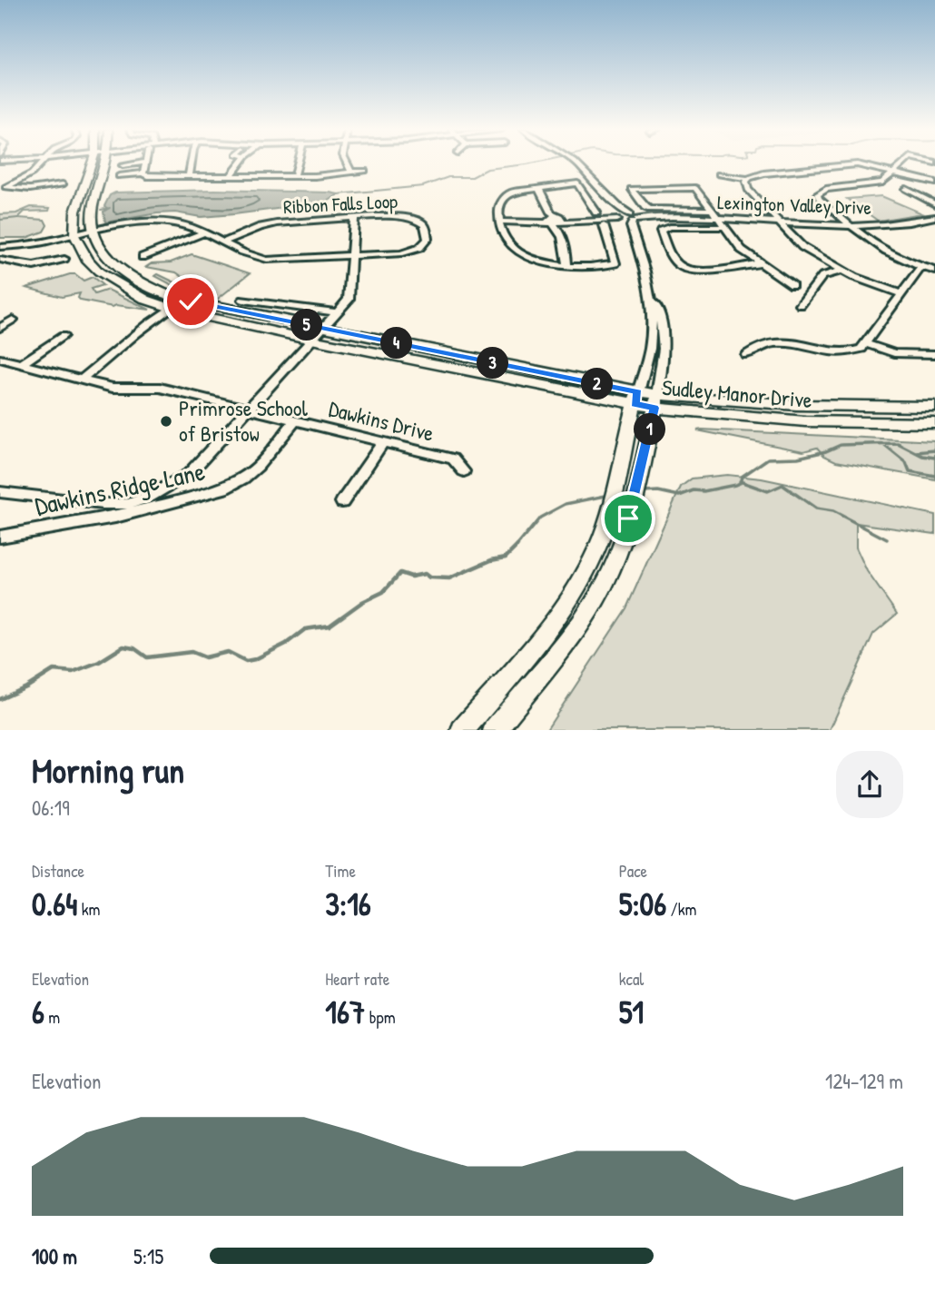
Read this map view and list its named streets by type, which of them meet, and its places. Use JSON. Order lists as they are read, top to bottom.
{
  "streets": {
    "main road": ["Sudley Manor Drive"],
    "street": [
      "Ribbon Falls Loop",
      "Lexington Valley Drive",
      "Dawkins Drive",
      "Dawkins Ridge Lane"
    ]
  },
  "crossings": [
    ["Ribbon Falls Loop", "Sudley Manor Drive"],
    ["Dawkins Drive", "Dawkins Ridge Lane"]
  ],
  "places": ["Primrose School of Bristow"],
  "page": {
    "pins": [
      "5",
      "4",
      "3",
      "2",
      "1"
    ],
    "heading": ["Morning run", "06:19"],
    "stats": [
      ["Distance", "0.64 km"],
      ["Time", "3:16"],
      ["Pace", "5:06 /km"],
      ["Elevation", "6 m"],
      ["Heart rate", "167 bpm"],
      ["kcal", "51"]
    ],
    "chart": ["Elevation", "124–129 m"],
    "list": [
      {
        "name": "100 m",
        "note": "5:15"
      }
    ]
  }
}
